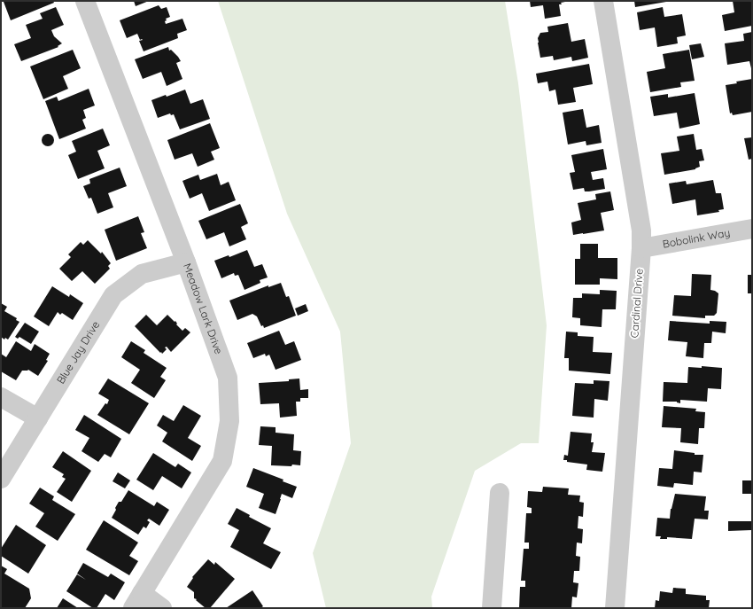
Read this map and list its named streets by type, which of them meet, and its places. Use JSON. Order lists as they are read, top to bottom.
{
  "streets": {
    "street": [
      "Bobolink Way",
      "Cardinal Drive",
      "Meadow Lark Drive",
      "Blue Jay Drive"
    ]
  },
  "crossings": [
    ["Bobolink Way", "Cardinal Drive"],
    ["Meadow Lark Drive", "Blue Jay Drive"]
  ]
}
